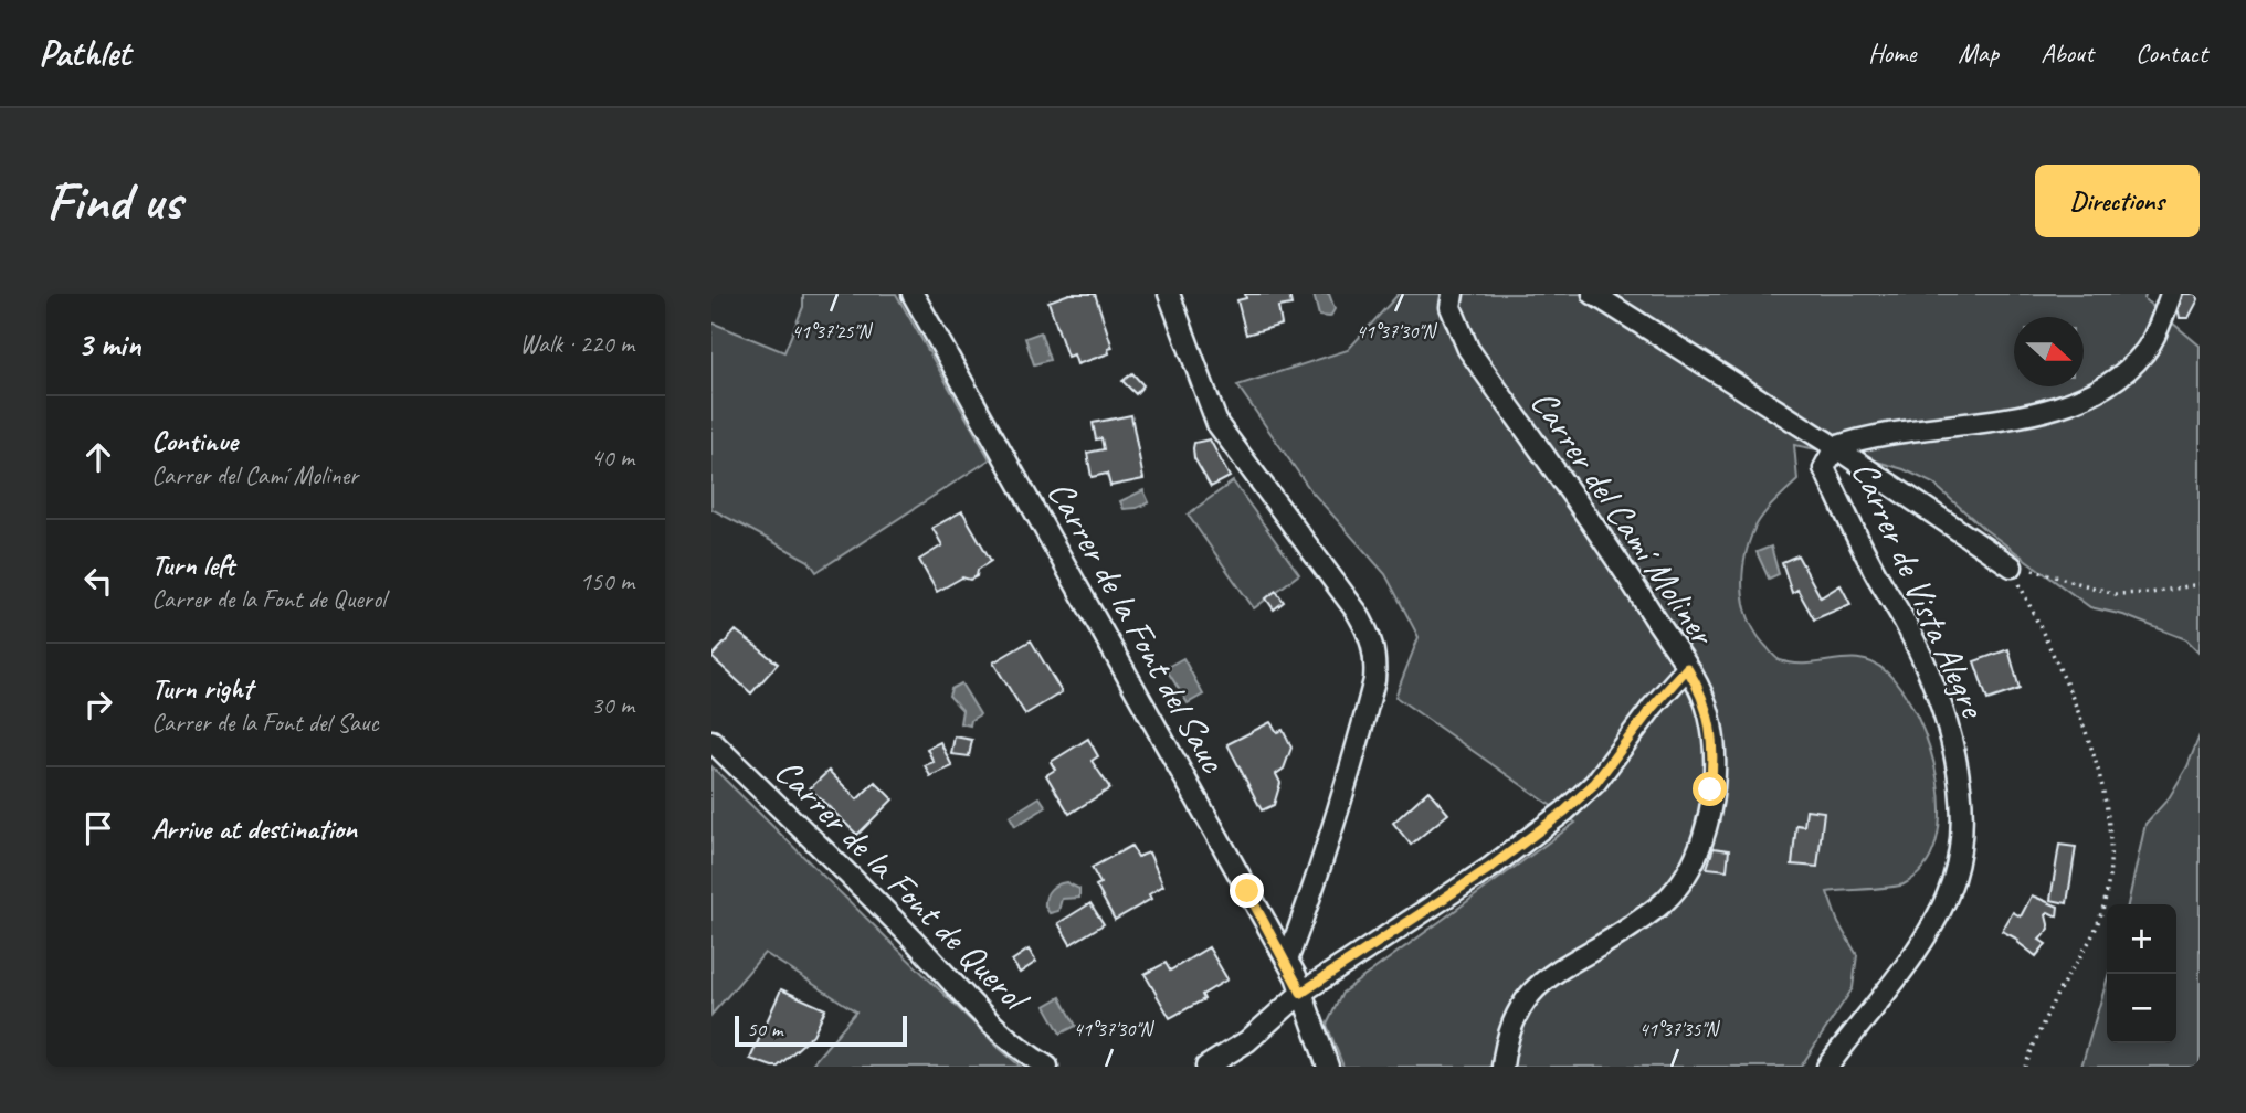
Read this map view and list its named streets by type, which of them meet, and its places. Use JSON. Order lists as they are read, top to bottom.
{
  "streets": {
    "street": [
      "Carrer del Camí Moliner",
      "Carrer de Vista Alegre",
      "Carrer de la Font del Sauc",
      "Carrer de la Font de Querol"
    ]
  },
  "scale_bar": "50 m",
  "north": "right",
  "page": {
    "header": "Pathlet",
    "nav": [
      "Home",
      "Map",
      "About",
      "Contact"
    ],
    "buttons": "Directions",
    "title": "Find us",
    "heading": ["3 min", "Walk · 220 m"],
    "list": [
      ["Continue", "Carrer del Camí Moliner", "40 m"],
      ["Turn left", "Carrer de la Font de Querol", "150 m"],
      ["Turn right", "Carrer de la Font del Sauc", "30 m"],
      "Arrive at destination"
    ],
    "map_buttons": ["+", "−"],
    "scale": "50 m"
  },
  "coordinates": ["41°37'25\"N", "41°37'30\"N", "41°37'35\"N"]
}
